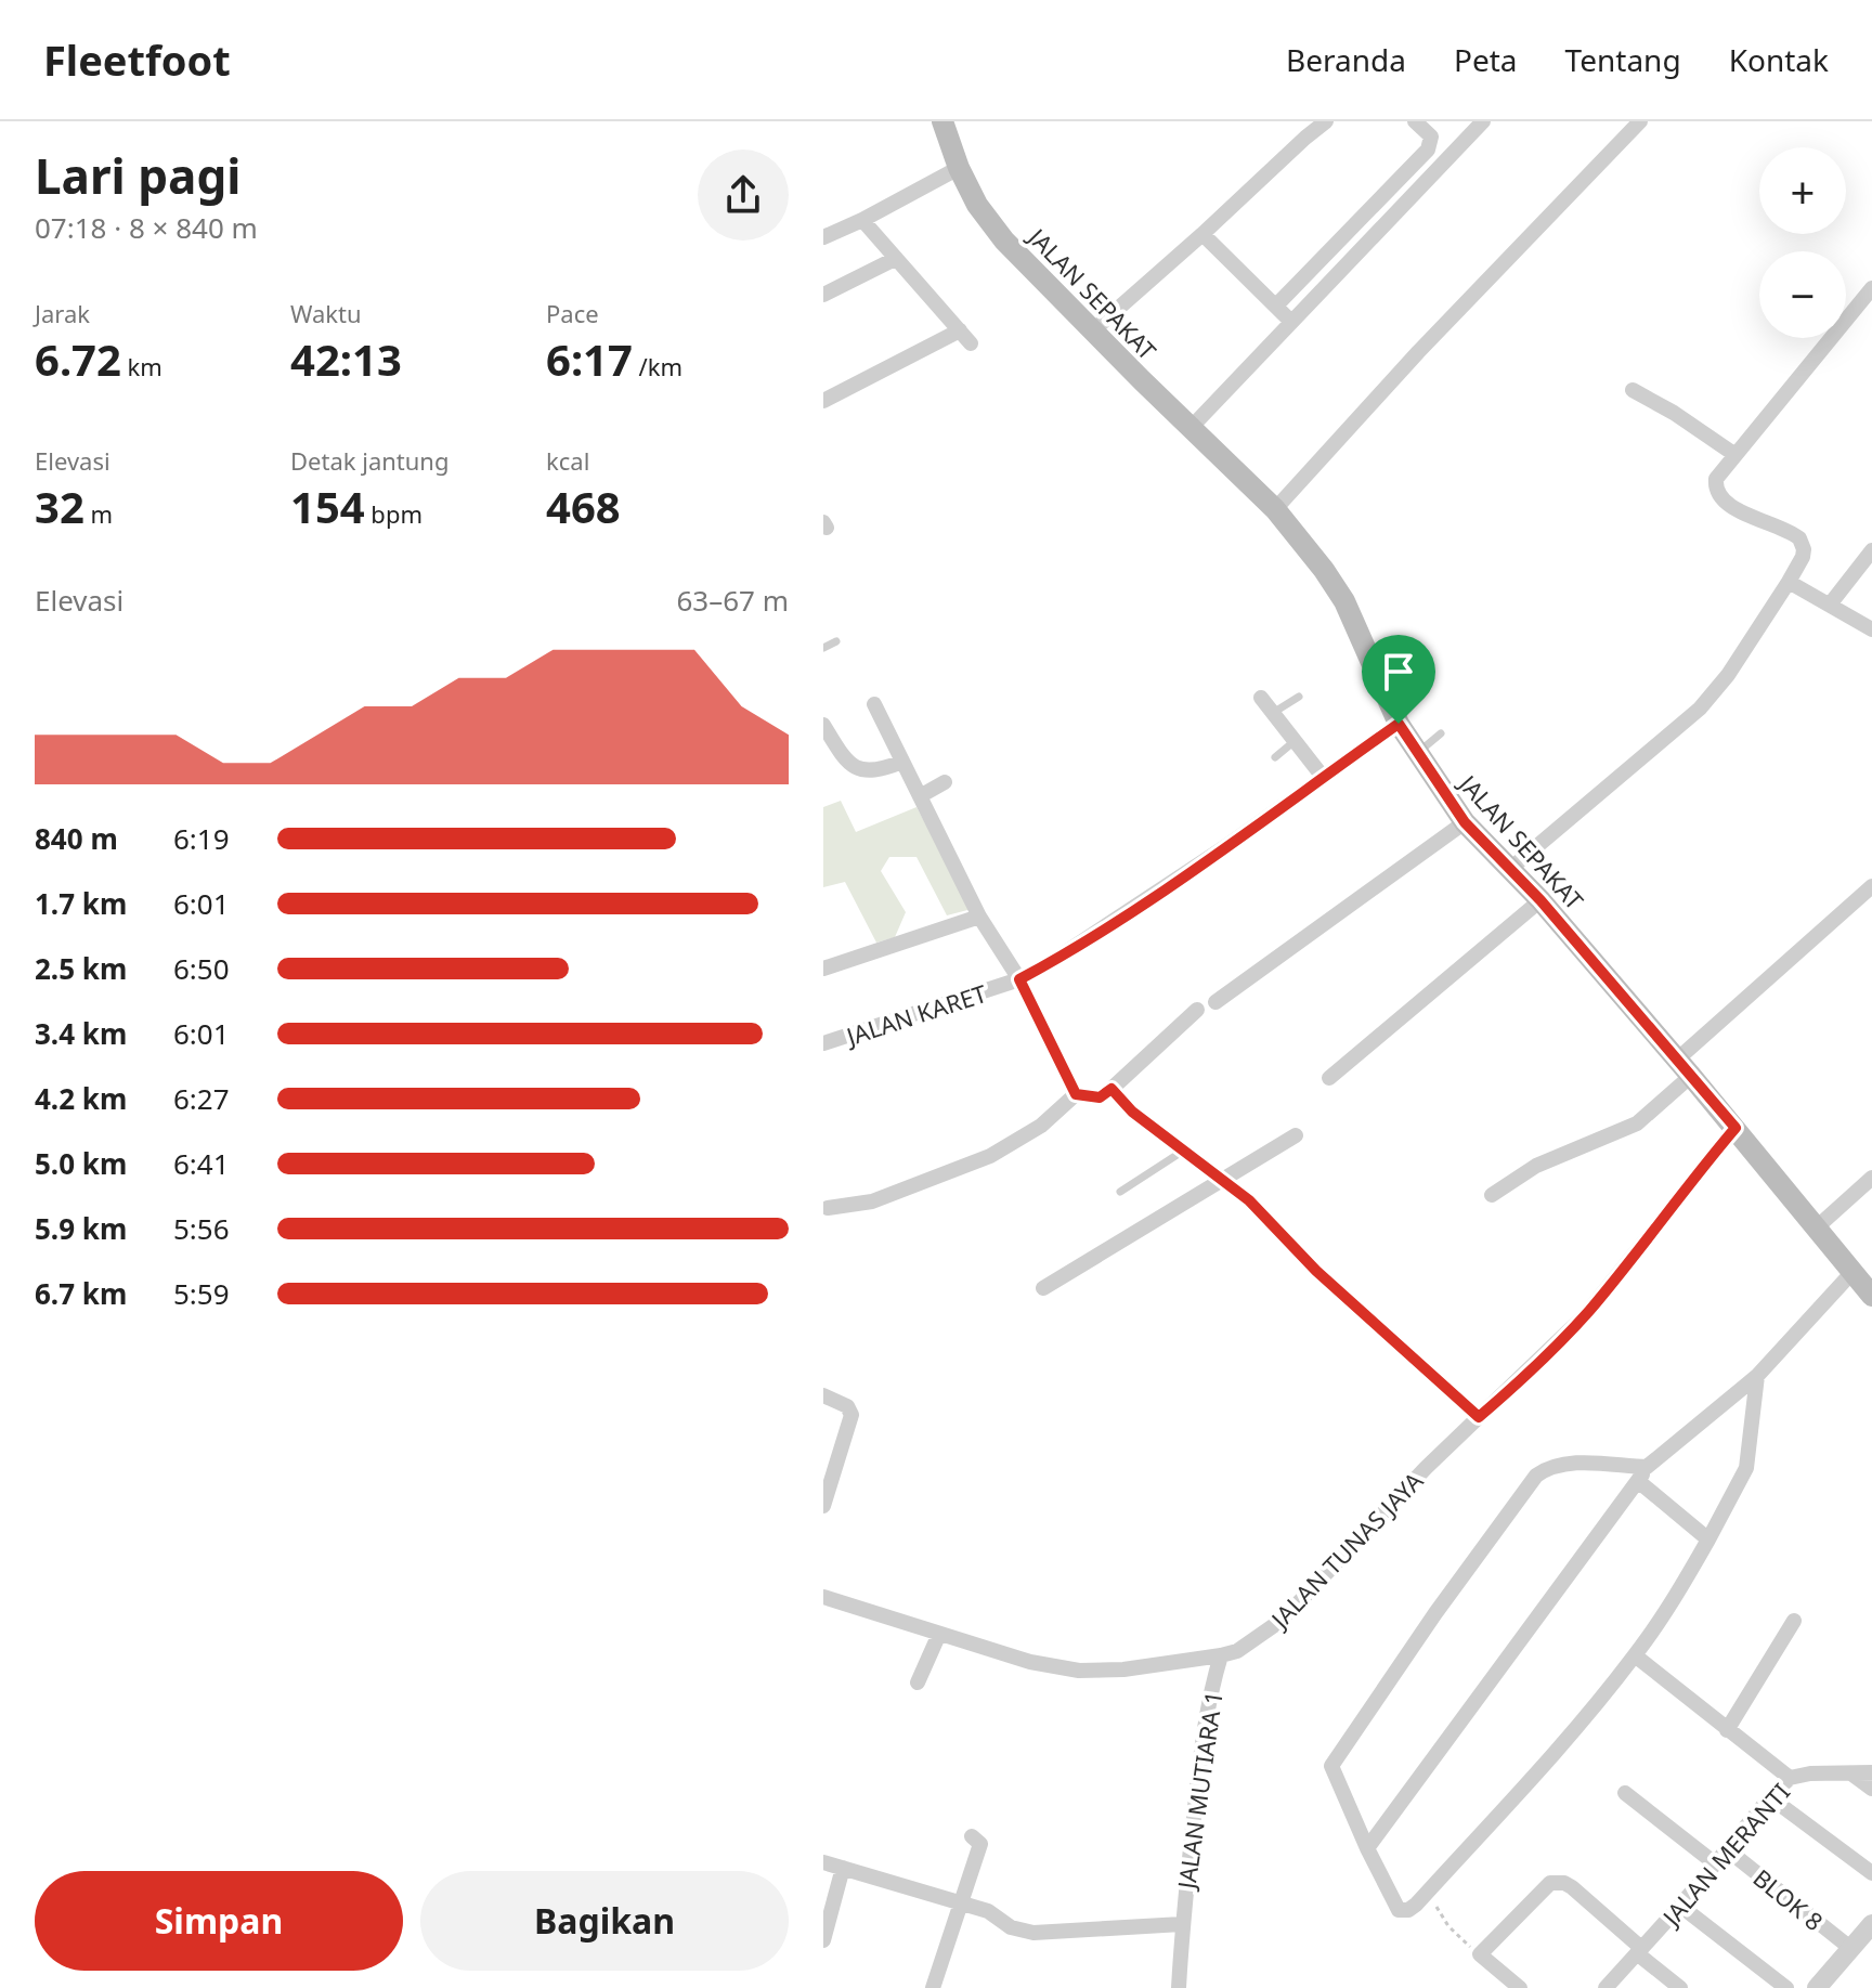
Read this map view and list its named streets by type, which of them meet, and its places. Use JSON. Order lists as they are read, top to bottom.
{
  "streets": {
    "main road": ["JALAN SEPAKAT"],
    "street": [
      "JALAN KARET",
      "JALAN TUNAS JAYA",
      "JALAN MUTIARA 1",
      "JALAN MERANTI",
      "BLOK 8"
    ]
  },
  "crossings": [
    ["JALAN SEPAKAT", "JALAN KARET"],
    ["JALAN SEPAKAT", "JALAN TUNAS JAYA"],
    ["JALAN TUNAS JAYA", "JALAN MUTIARA 1"],
    ["JALAN MERANTI", "BLOK 8"]
  ],
  "page": {
    "header": "Fleetfoot",
    "nav": [
      "Beranda",
      "Peta",
      "Tentang",
      "Kontak"
    ],
    "heading": ["Lari pagi", "07:18 · 8 × 840 m"],
    "map_buttons": ["+", "−"],
    "stats": [
      ["Jarak", "6.72 km"],
      ["Waktu", "42:13"],
      ["Pace", "6:17 /km"],
      ["Elevasi", "32 m"],
      ["Detak jantung", "154 bpm"],
      ["kcal", "468"]
    ],
    "chart": ["Elevasi", "63–67 m"],
    "list": [
      {
        "name": "840 m",
        "note": "6:19"
      },
      {
        "name": "1.7 km",
        "note": "6:01"
      },
      {
        "name": "2.5 km",
        "note": "6:50"
      },
      {
        "name": "3.4 km",
        "note": "6:01"
      },
      {
        "name": "4.2 km",
        "note": "6:27"
      },
      {
        "name": "5.0 km",
        "note": "6:41"
      },
      {
        "name": "5.9 km",
        "note": "5:56"
      },
      {
        "name": "6.7 km",
        "note": "5:59"
      }
    ],
    "buttons": ["Simpan", "Bagikan"]
  }
}
